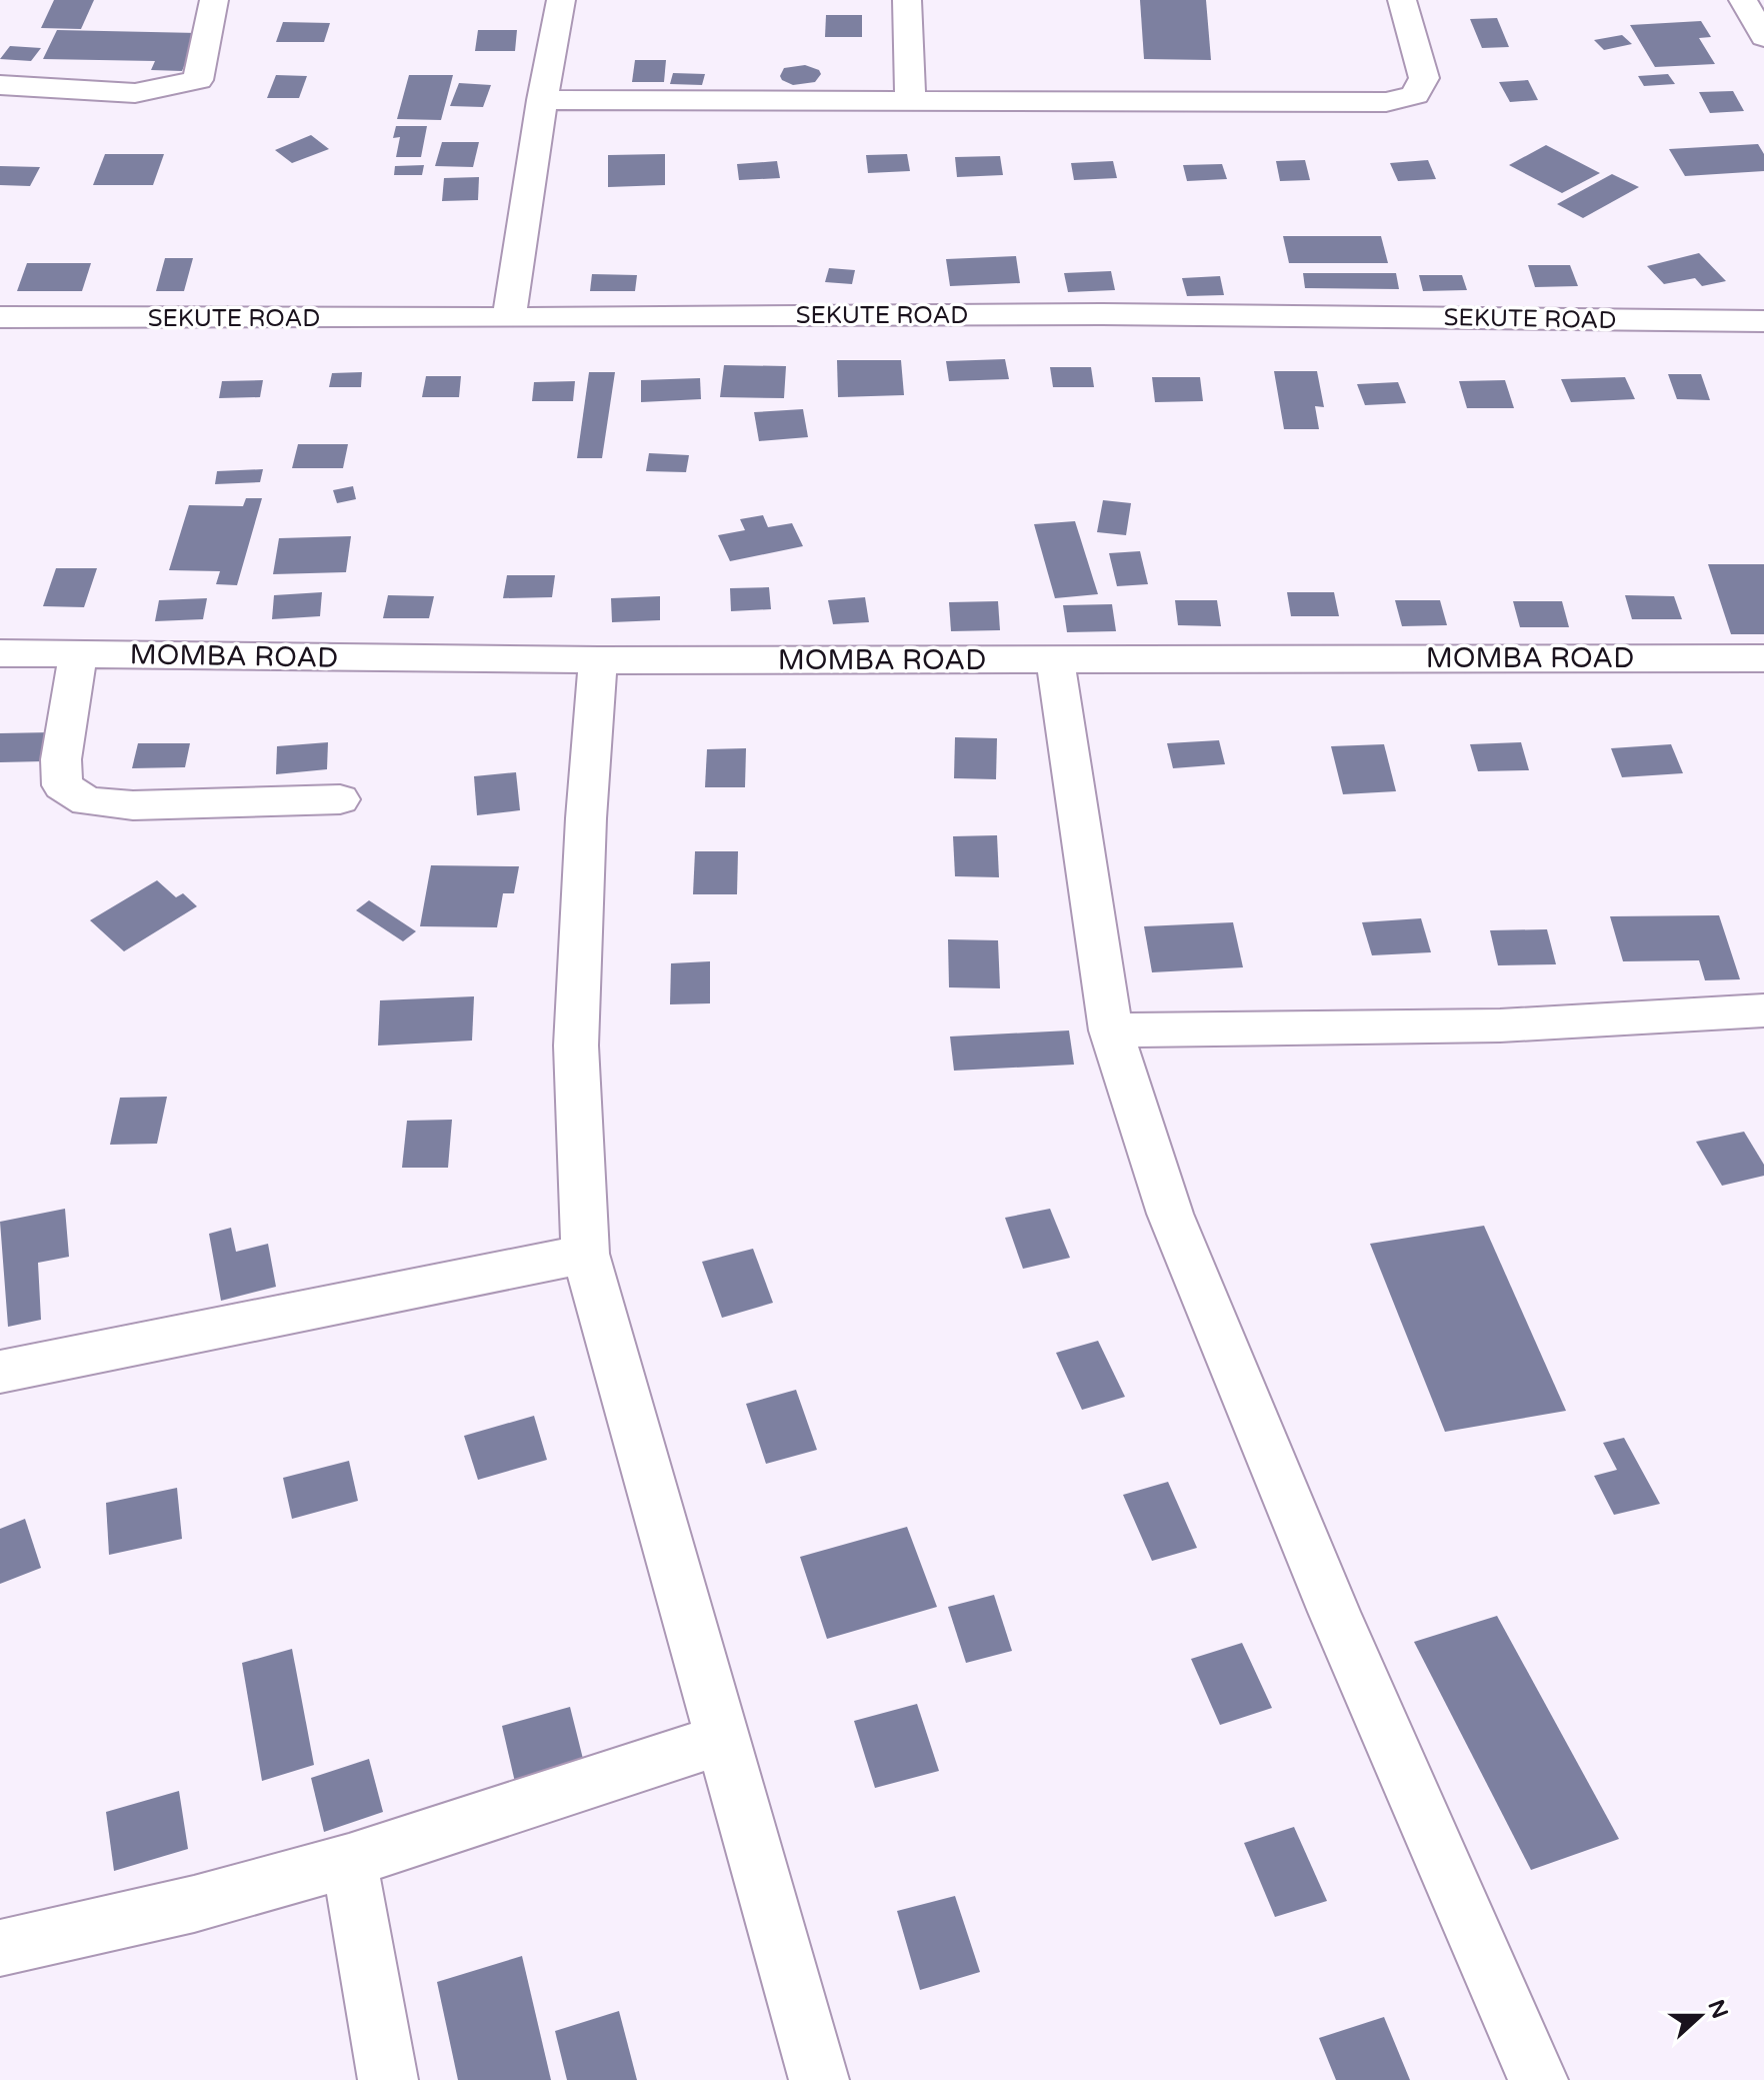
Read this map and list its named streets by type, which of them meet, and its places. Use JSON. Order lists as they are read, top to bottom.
{
  "streets": {
    "street": ["SEKUTE ROAD", "MOMBA ROAD"]
  },
  "north": "right"
}
